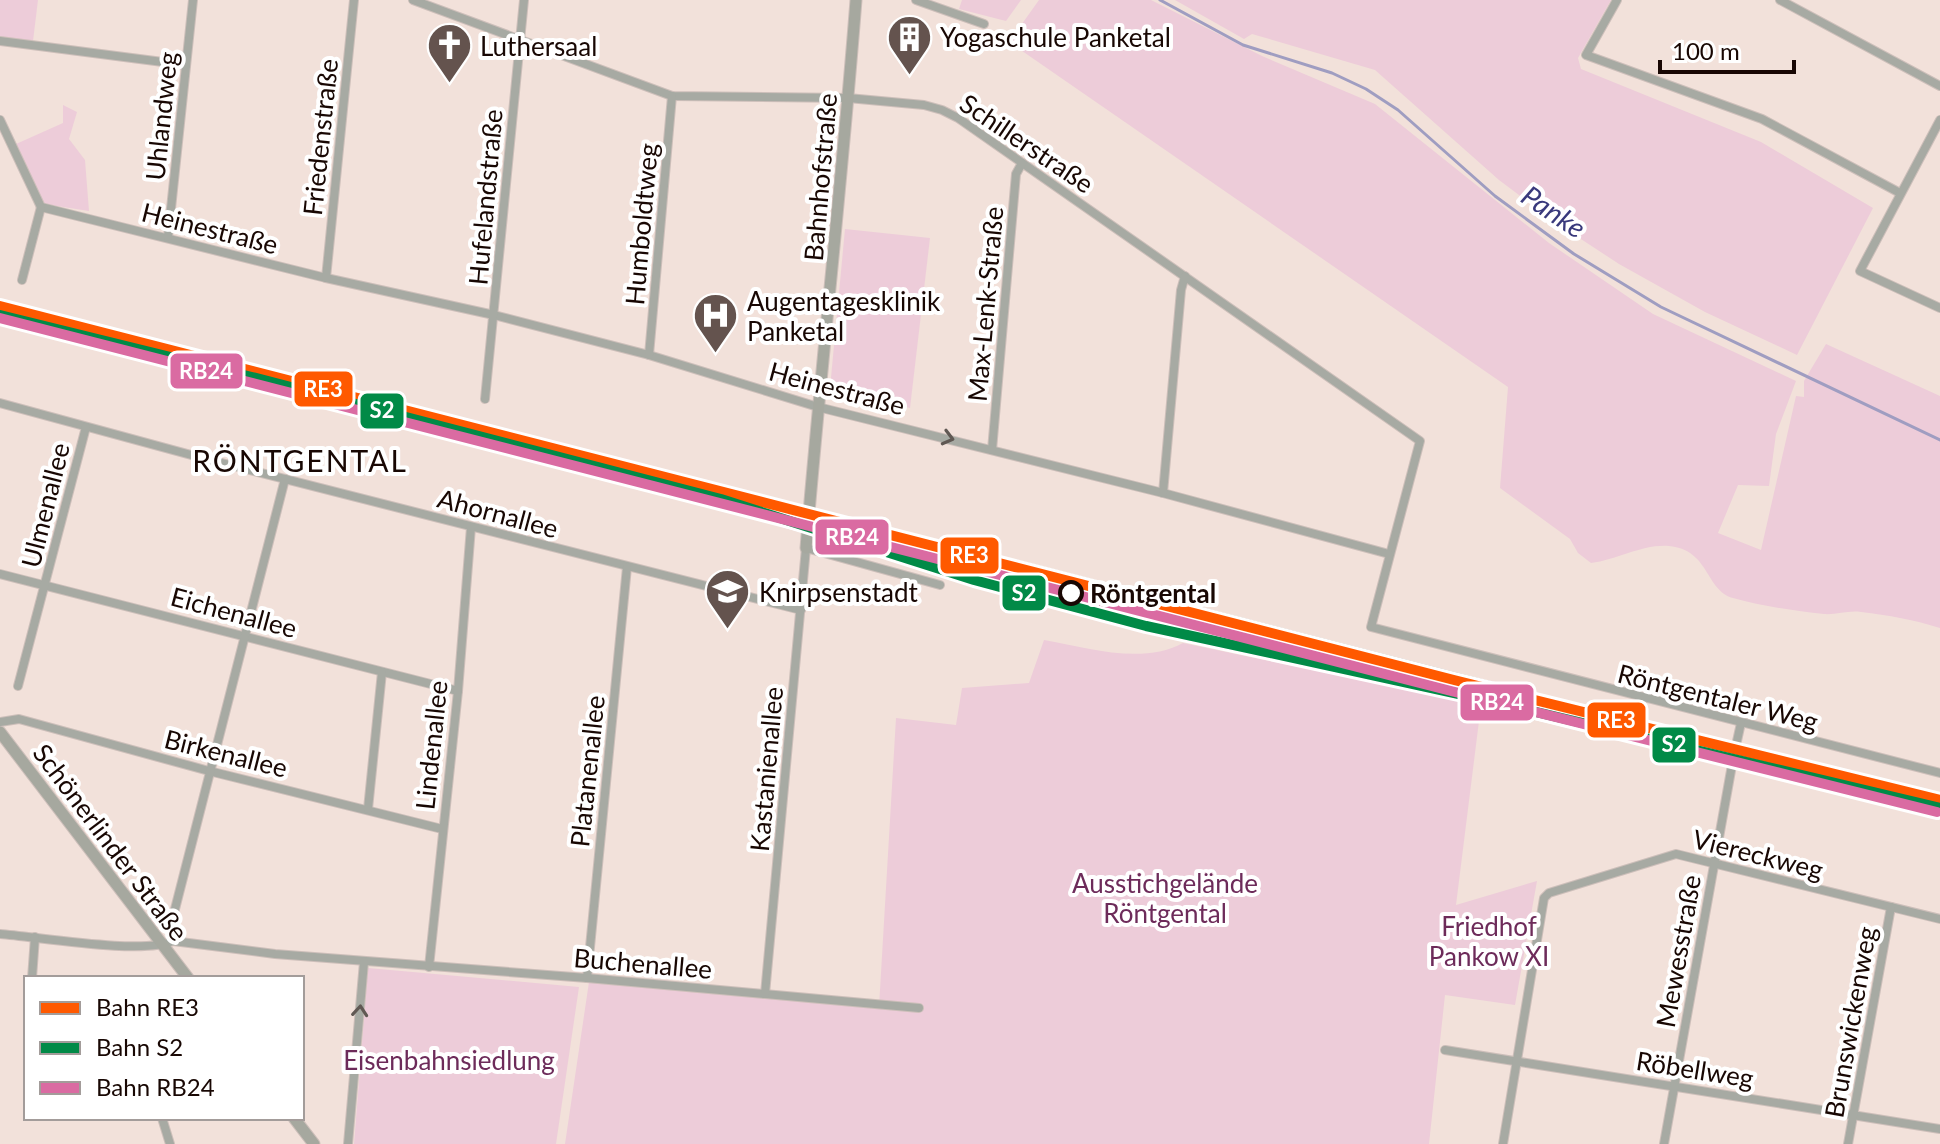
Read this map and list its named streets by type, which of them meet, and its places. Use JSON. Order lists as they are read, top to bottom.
{
  "streets": {
    "street": [
      "Uhlandweg",
      "Friedenstraße",
      "Schillerstraße",
      "Bahnhofstraße",
      "Hufelandstraße",
      "Humboldtweg",
      "Heinestraße",
      "Max-Lenk-Straße",
      "Ulmenallee",
      "Ahornallee",
      "Eichenallee",
      "Röntgentaler Weg",
      "Lindenallee",
      "Birkenallee",
      "Kastanienallee",
      "Platanenallee",
      "Schönerlinder Straße",
      "Viereckweg",
      "Mewesstraße",
      "Buchenallee",
      "Brunswickenweg",
      "Röbellweg"
    ]
  },
  "crossings": [
    ["Uhlandweg", "Heinestraße"],
    ["Friedenstraße", "Heinestraße"],
    ["Schillerstraße", "Bahnhofstraße"],
    ["Schillerstraße", "Hufelandstraße"],
    ["Schillerstraße", "Humboldtweg"],
    ["Schillerstraße", "Heinestraße"],
    ["Schillerstraße", "Max-Lenk-Straße"],
    ["Schillerstraße", "Röntgentaler Weg"],
    ["Bahnhofstraße", "Heinestraße"],
    ["Bahnhofstraße", "Kastanienallee"],
    ["Hufelandstraße", "Heinestraße"],
    ["Humboldtweg", "Heinestraße"],
    ["Heinestraße", "Max-Lenk-Straße"],
    ["Heinestraße", "Röntgentaler Weg"],
    ["Ulmenallee", "Ahornallee"],
    ["Ulmenallee", "Eichenallee"],
    ["Ahornallee", "Lindenallee"],
    ["Ahornallee", "Kastanienallee"],
    ["Ahornallee", "Platanenallee"],
    ["Eichenallee", "Lindenallee"],
    ["Lindenallee", "Birkenallee"],
    ["Lindenallee", "Buchenallee"],
    ["Kastanienallee", "Buchenallee"],
    ["Platanenallee", "Buchenallee"],
    ["Schönerlinder Straße", "Buchenallee"],
    ["Viereckweg", "Mewesstraße"],
    ["Viereckweg", "Brunswickenweg"],
    ["Viereckweg", "Röbellweg"],
    ["Mewesstraße", "Röbellweg"],
    ["Brunswickenweg", "Röbellweg"]
  ],
  "districts": ["RÖNTGENTAL"],
  "water": ["Panke"],
  "parks": ["Ausstichgelände Röntgental", "Friedhof Pankow XI", "Eisenbahnsiedlung"],
  "places": {
    "building": ["Yogaschule Panketal"],
    "church": ["Luthersaal"],
    "hospital": ["Augentagesklinik Panketal"],
    "other": ["Röntgental"],
    "school or university": ["Knirpsenstadt"]
  },
  "lines": ["rail line RE3", "rail line S2", "rail line RB24"],
  "legend": ["Bahn RE3", "Bahn S2", "Bahn RB24"],
  "scale_bar": "100 m"
}
